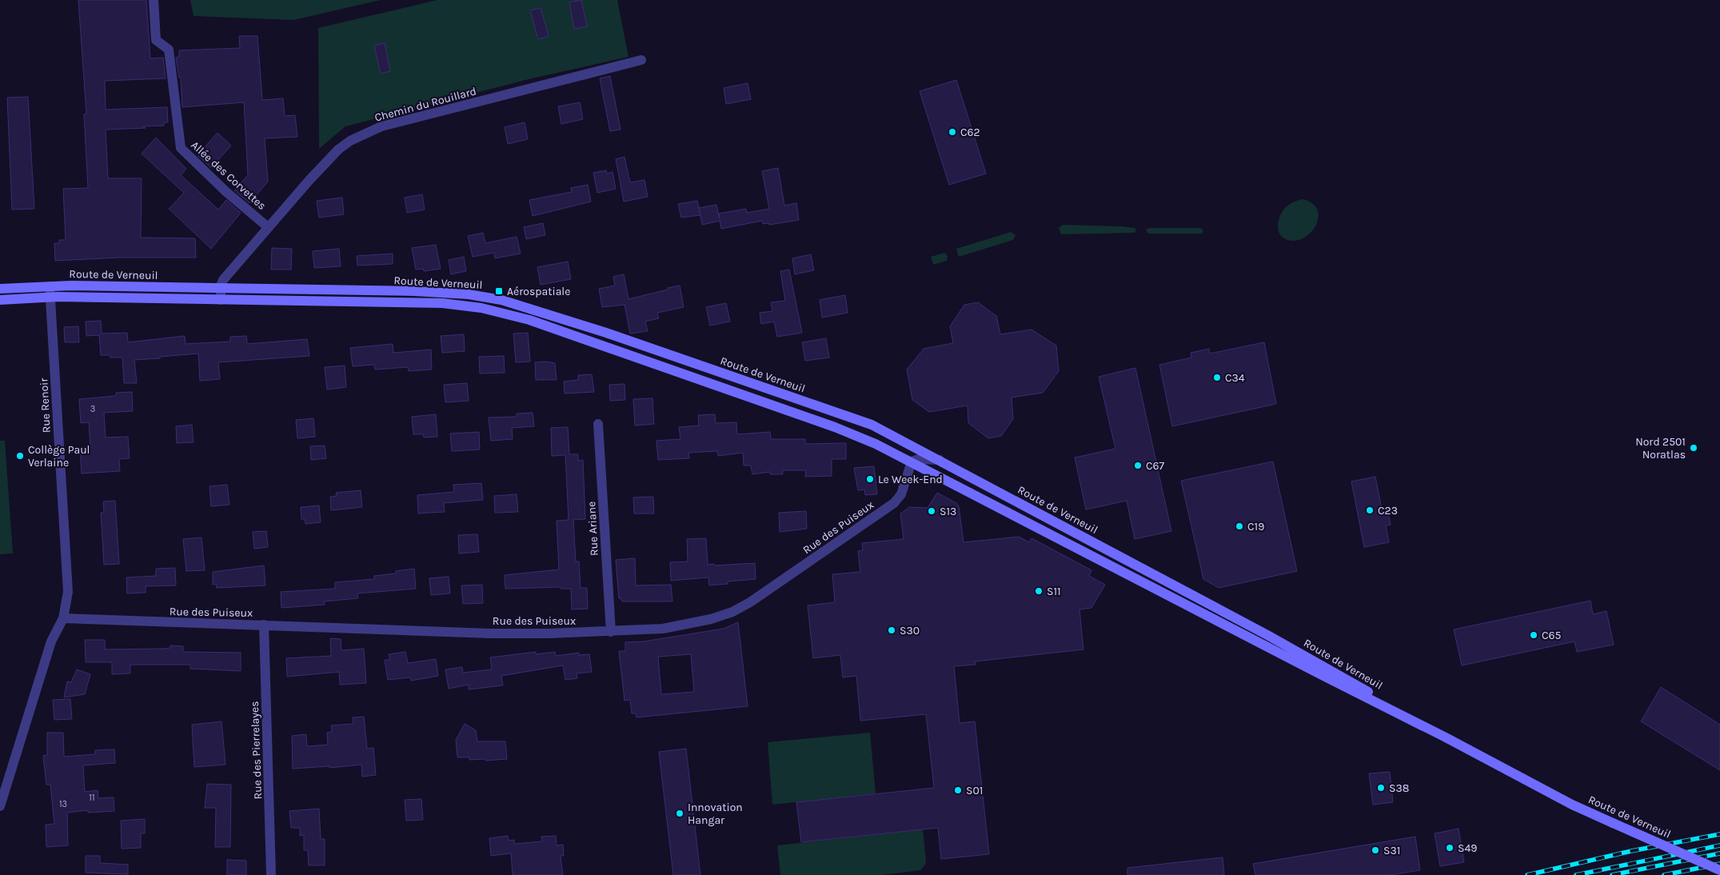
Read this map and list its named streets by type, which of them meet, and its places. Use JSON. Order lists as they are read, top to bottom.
{
  "streets": {
    "main road": ["Route de Verneuil"],
    "street": [
      "Chemin du Rouillard",
      "Allée des Corvettes",
      "Rue Renoir",
      "Rue des Puiseux",
      "Rue Ariane",
      "Rue des Pierrelayes"
    ]
  },
  "crossings": [
    ["Chemin du Rouillard", "Allée des Corvettes"],
    ["Chemin du Rouillard", "Route de Verneuil"],
    ["Route de Verneuil", "Rue Renoir"],
    ["Route de Verneuil", "Rue des Puiseux"],
    ["Rue Renoir", "Rue des Puiseux"],
    ["Rue des Puiseux", "Rue Ariane"],
    ["Rue des Puiseux", "Rue des Pierrelayes"]
  ],
  "places": {
    "other": [
      "C62",
      "C34",
      "Nord 2501 Noratlas",
      "Collège Paul Verlaine",
      "C67",
      "Le Week-End",
      "C23",
      "S13",
      "C19",
      "S11",
      "S30",
      "C65",
      "S38",
      "S01",
      "Innovation Hangar",
      "S49",
      "S31"
    ],
    "transit": ["Aérospatiale"]
  },
  "house_numbers": ["3", "11", "13"]
}
